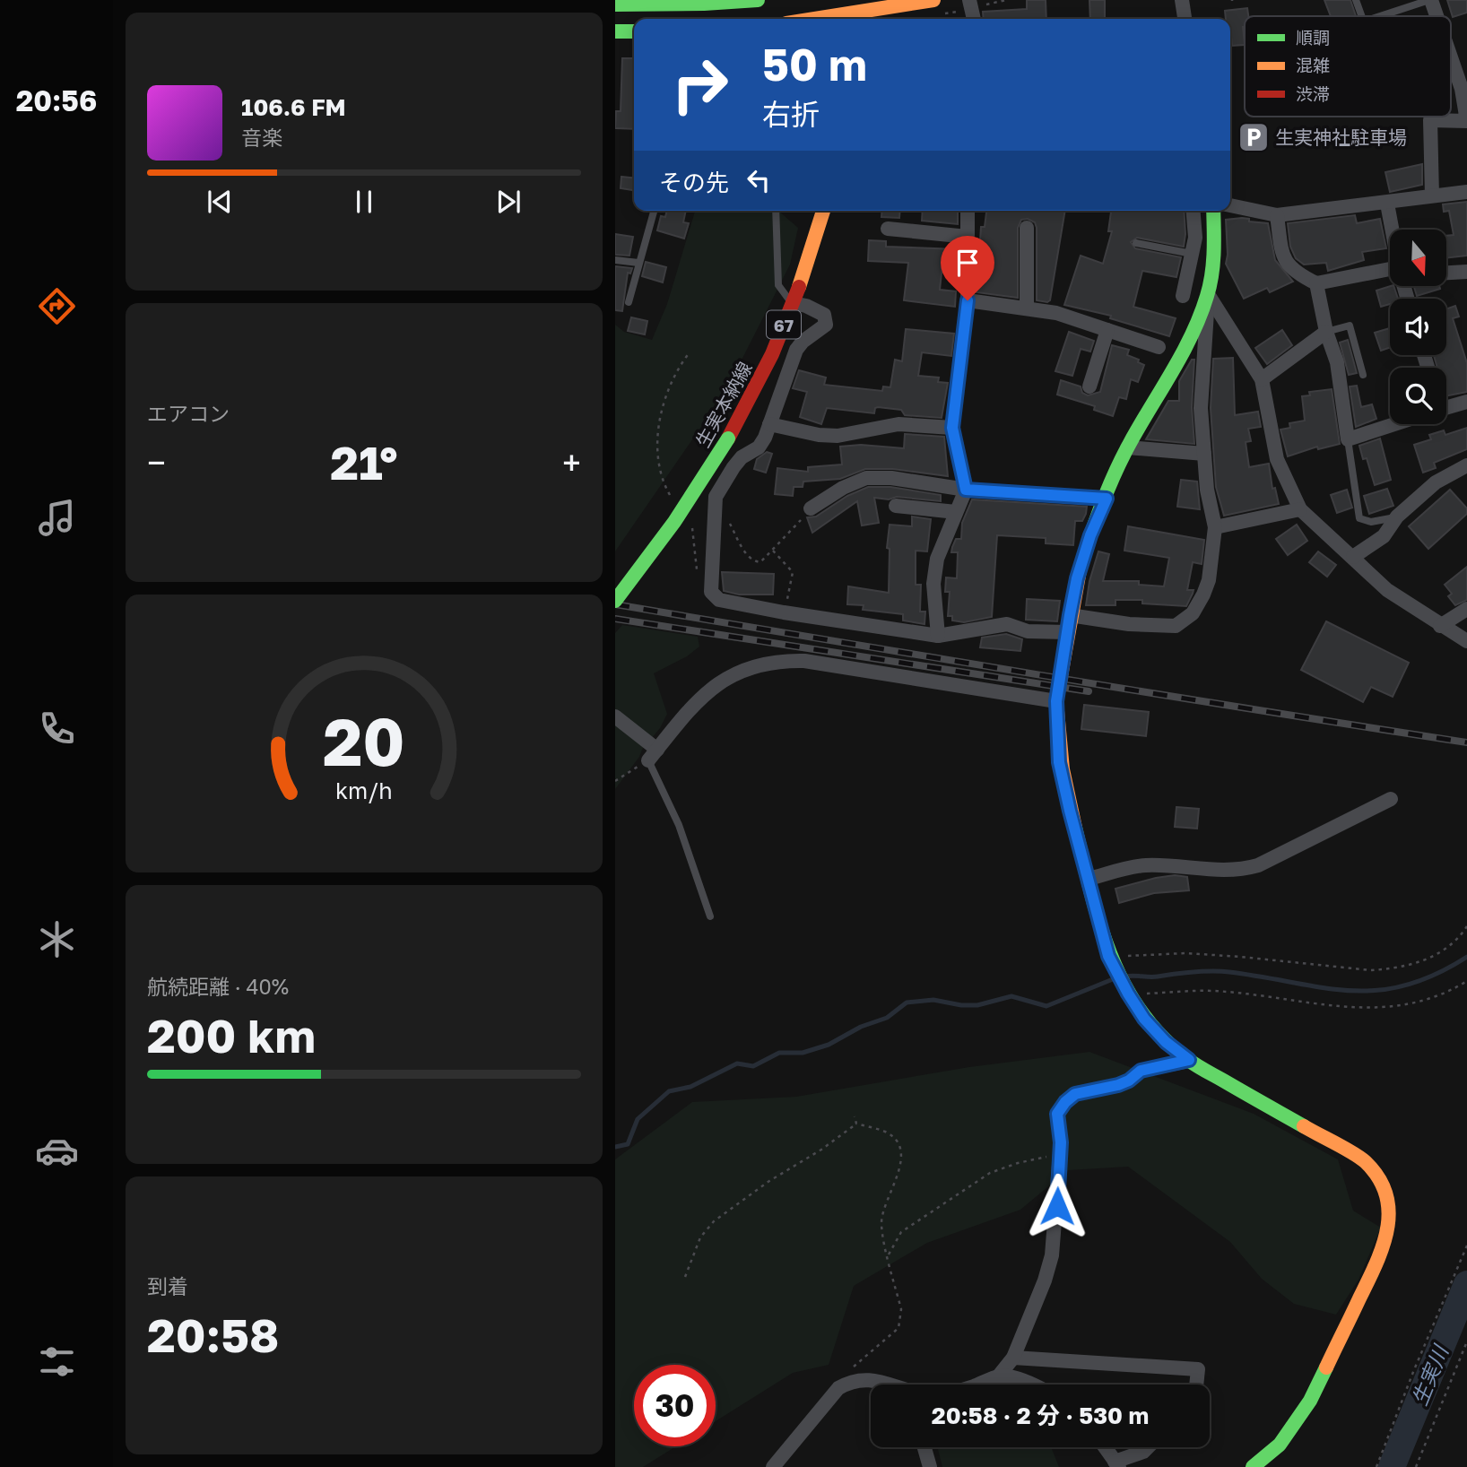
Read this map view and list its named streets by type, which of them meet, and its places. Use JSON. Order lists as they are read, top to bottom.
{
  "streets": {
    "street": ["67", "生実本納線"]
  },
  "water": ["生実川"],
  "places": {
    "parking": ["生実神社駐車場"]
  },
  "legend": ["順調", "混雑", "渋滞"],
  "north": "bottom",
  "page": {
    "tabs": "20:56",
    "turn": ["50 m", "右折"],
    "song": ["106.6 FM", "音楽"],
    "then": "その先",
    "tile": [
      "エアコン",
      ["航続距離 · 40%", "200 km"],
      ["到着", "20:58"]
    ],
    "heat": ["−", "21°", "+"],
    "limit": "30",
    "trip": "20:58 · 2 分 · 530 m",
    "gauge": ["20", "km/h"]
  }
}
